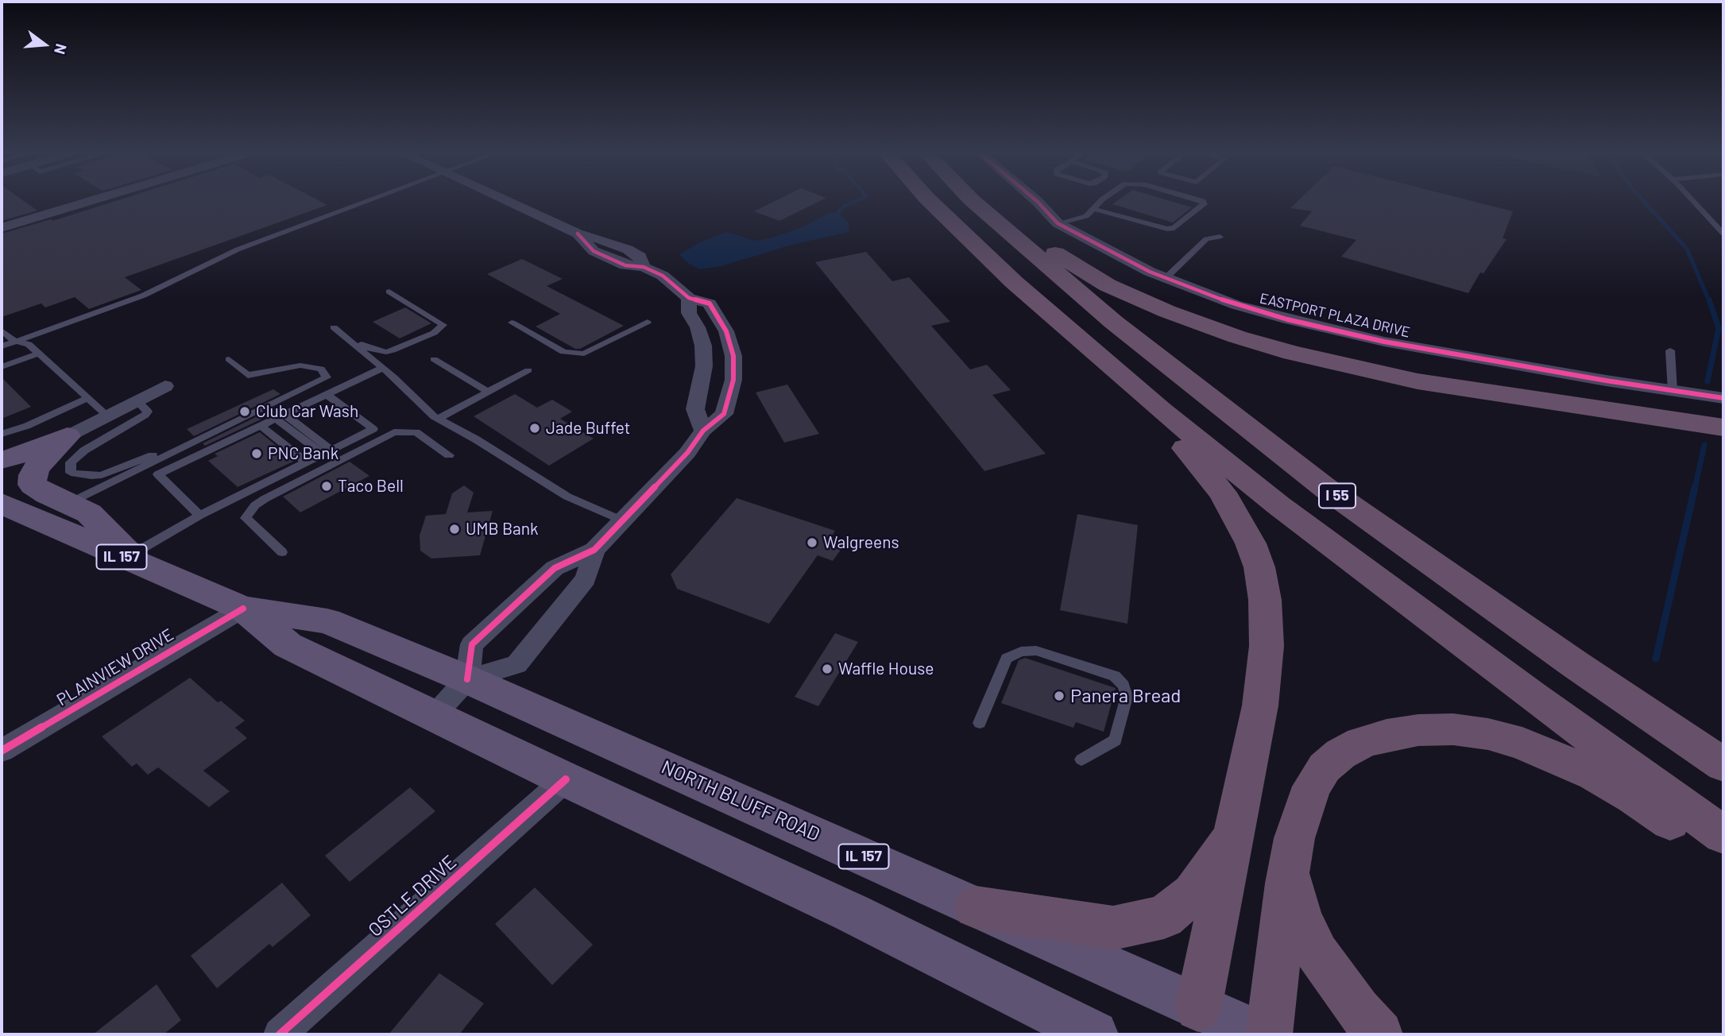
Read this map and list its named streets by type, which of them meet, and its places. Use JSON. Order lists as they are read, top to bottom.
{
  "streets": {
    "highway": ["I 55"],
    "main road": ["IL 157", "NORTH BLUFF ROAD"],
    "street": ["EASTPORT PLAZA DRIVE", "PLAINVIEW DRIVE", "OSTLE DRIVE"]
  },
  "crossings": [
    ["PLAINVIEW DRIVE", "NORTH BLUFF ROAD"],
    ["NORTH BLUFF ROAD", "OSTLE DRIVE"]
  ],
  "places": [
    "Club Car Wash",
    "Jade Buffet",
    "PNC Bank",
    "Taco Bell",
    "UMB Bank",
    "Walgreens",
    "Waffle House",
    "Panera Bread"
  ],
  "north": "right"
}
